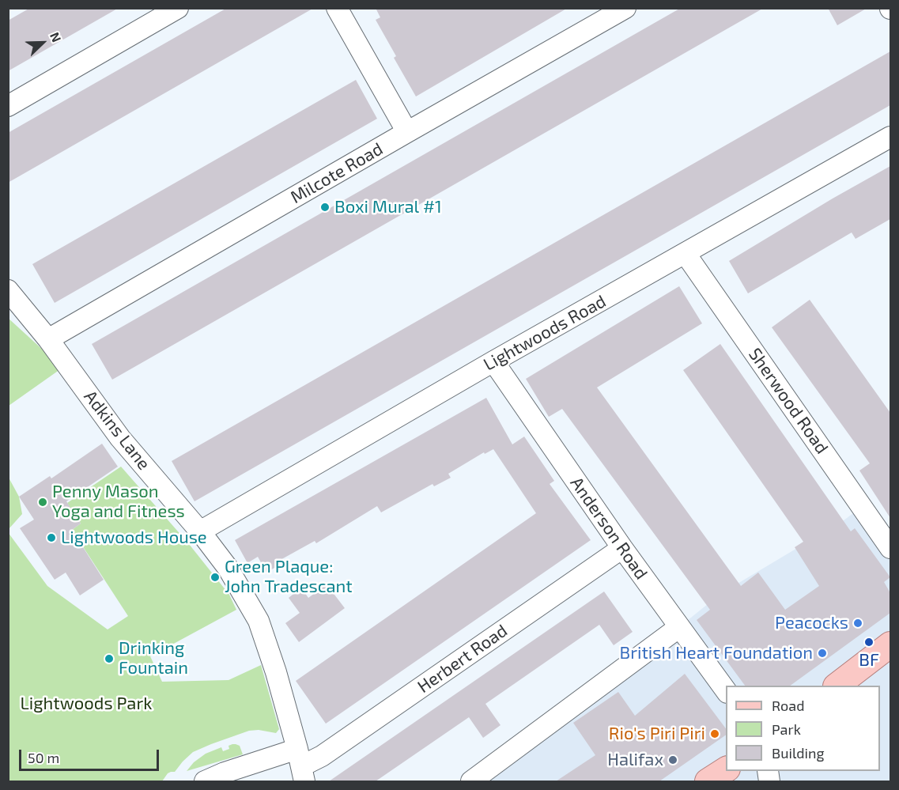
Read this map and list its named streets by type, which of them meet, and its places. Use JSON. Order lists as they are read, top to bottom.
{
  "streets": {
    "street": [
      "Milcote Road",
      "Lightwoods Road",
      "Sherwood Road",
      "Adkins Lane",
      "Anderson Road",
      "Herbert Road"
    ]
  },
  "crossings": [
    ["Milcote Road", "Adkins Lane"],
    ["Lightwoods Road", "Sherwood Road"],
    ["Lightwoods Road", "Adkins Lane"],
    ["Lightwoods Road", "Anderson Road"],
    ["Adkins Lane", "Herbert Road"],
    ["Anderson Road", "Herbert Road"]
  ],
  "parks": ["Lightwoods Park"],
  "places": [
    "Boxi Mural #1",
    "Penny Mason Yoga and Fitness",
    "Lightwoods House",
    "Green Plaque: John Tradescant",
    "Peacocks",
    "BF",
    "British Heart Foundation",
    "Drinking Fountain",
    "Rio's Piri Piri",
    "Halifax"
  ],
  "legend": ["Road", "Park", "Building"],
  "scale_bar": "50 m",
  "north": "top right"
}
